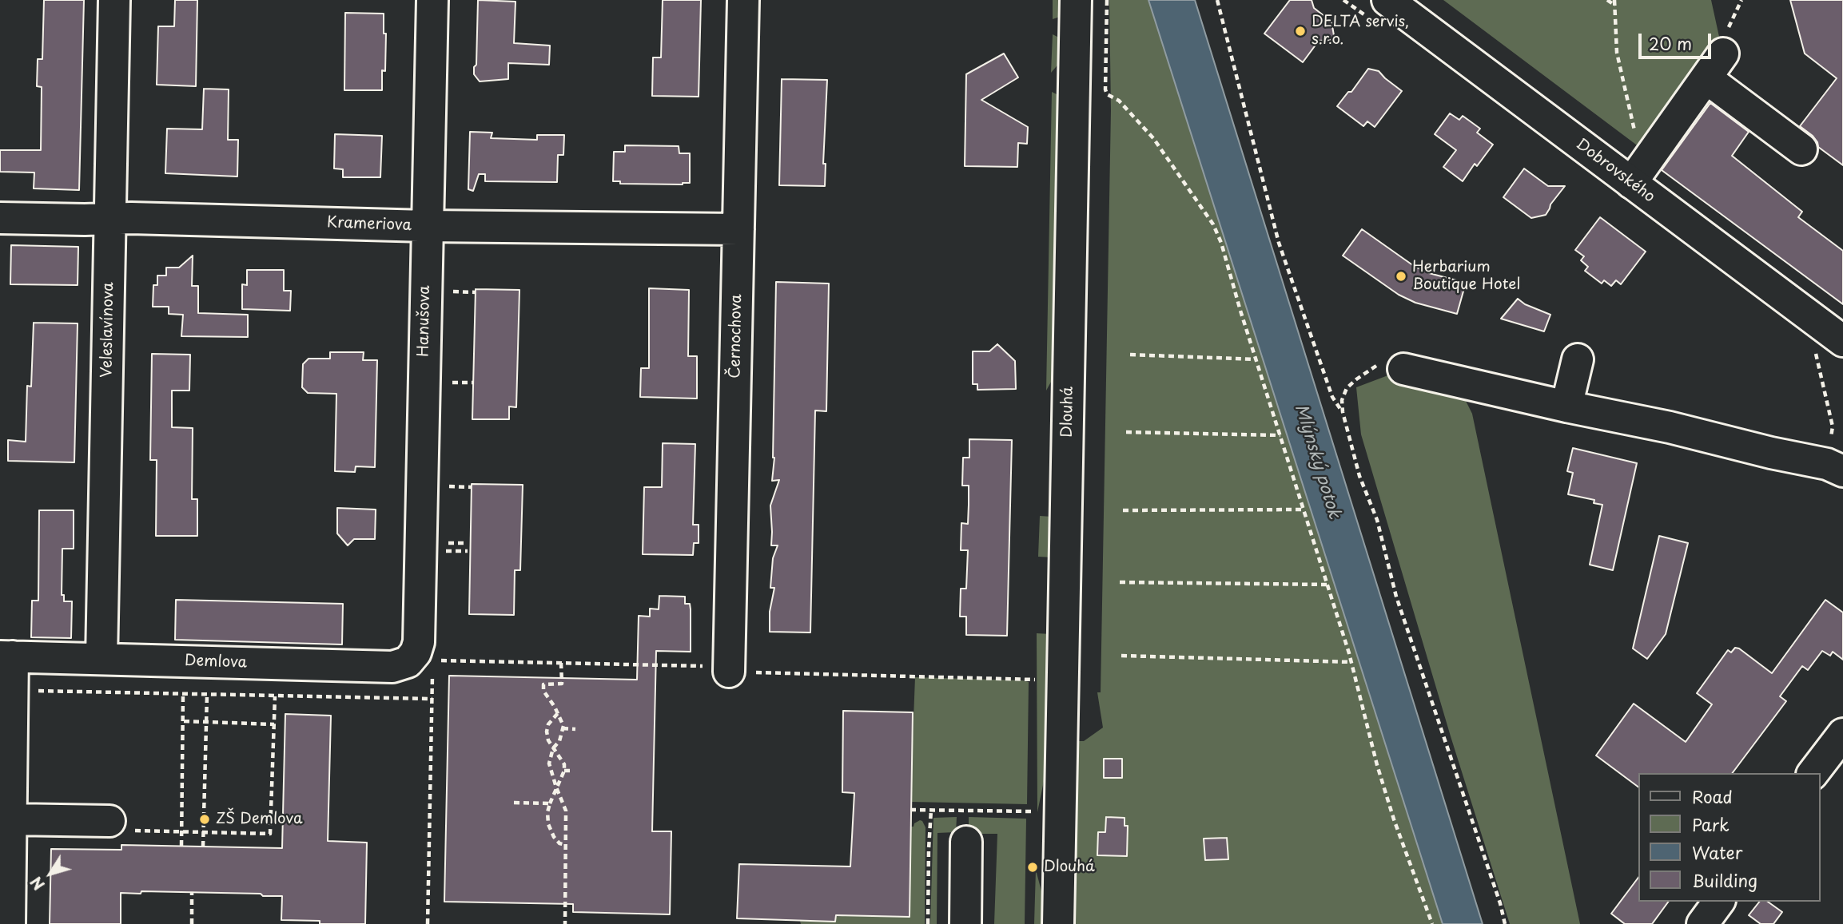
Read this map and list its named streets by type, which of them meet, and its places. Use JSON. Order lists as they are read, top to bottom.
{
  "streets": {
    "street": [
      "Dobrovského",
      "Krameriova",
      "Hanušova",
      "Veleslavínova",
      "Černochova",
      "Dlouhá",
      "Demlova"
    ]
  },
  "crossings": [
    ["Krameriova", "Hanušova"],
    ["Krameriova", "Veleslavínova"],
    ["Krameriova", "Černochova"],
    ["Hanušova", "Demlova"],
    ["Veleslavínova", "Demlova"]
  ],
  "water": ["Mlýnský potok"],
  "places": [
    "DELTA servis, s.r.o.",
    "Herbarium Boutique Hotel",
    "ZŠ Demlova",
    "Dlouhá"
  ],
  "legend": [
    "Road",
    "Park",
    "Water",
    "Building"
  ],
  "scale_bar": "20 m",
  "north": "bottom left"
}
